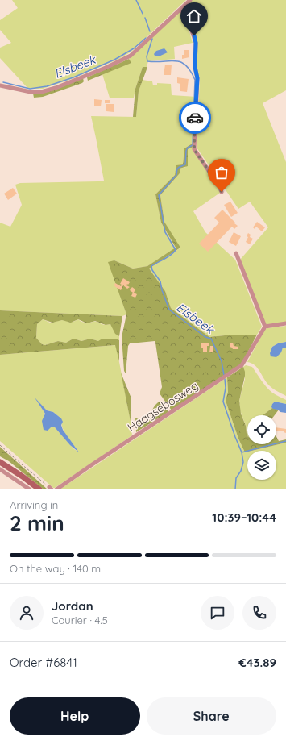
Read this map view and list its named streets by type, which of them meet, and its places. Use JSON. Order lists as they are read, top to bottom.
{
  "streets": {
    "street": ["Haagsebosweg"]
  },
  "water": ["Elsbeek"],
  "page": {
    "heading": ["2 min", "Arriving in", "10:39–10:44"],
    "panel": [
      "Jordan",
      "Courier · 4.5",
      "Order #6841",
      "€43.89"
    ],
    "bar": "On the way · 140 m",
    "buttons": ["Help", "Share"]
  }
}
